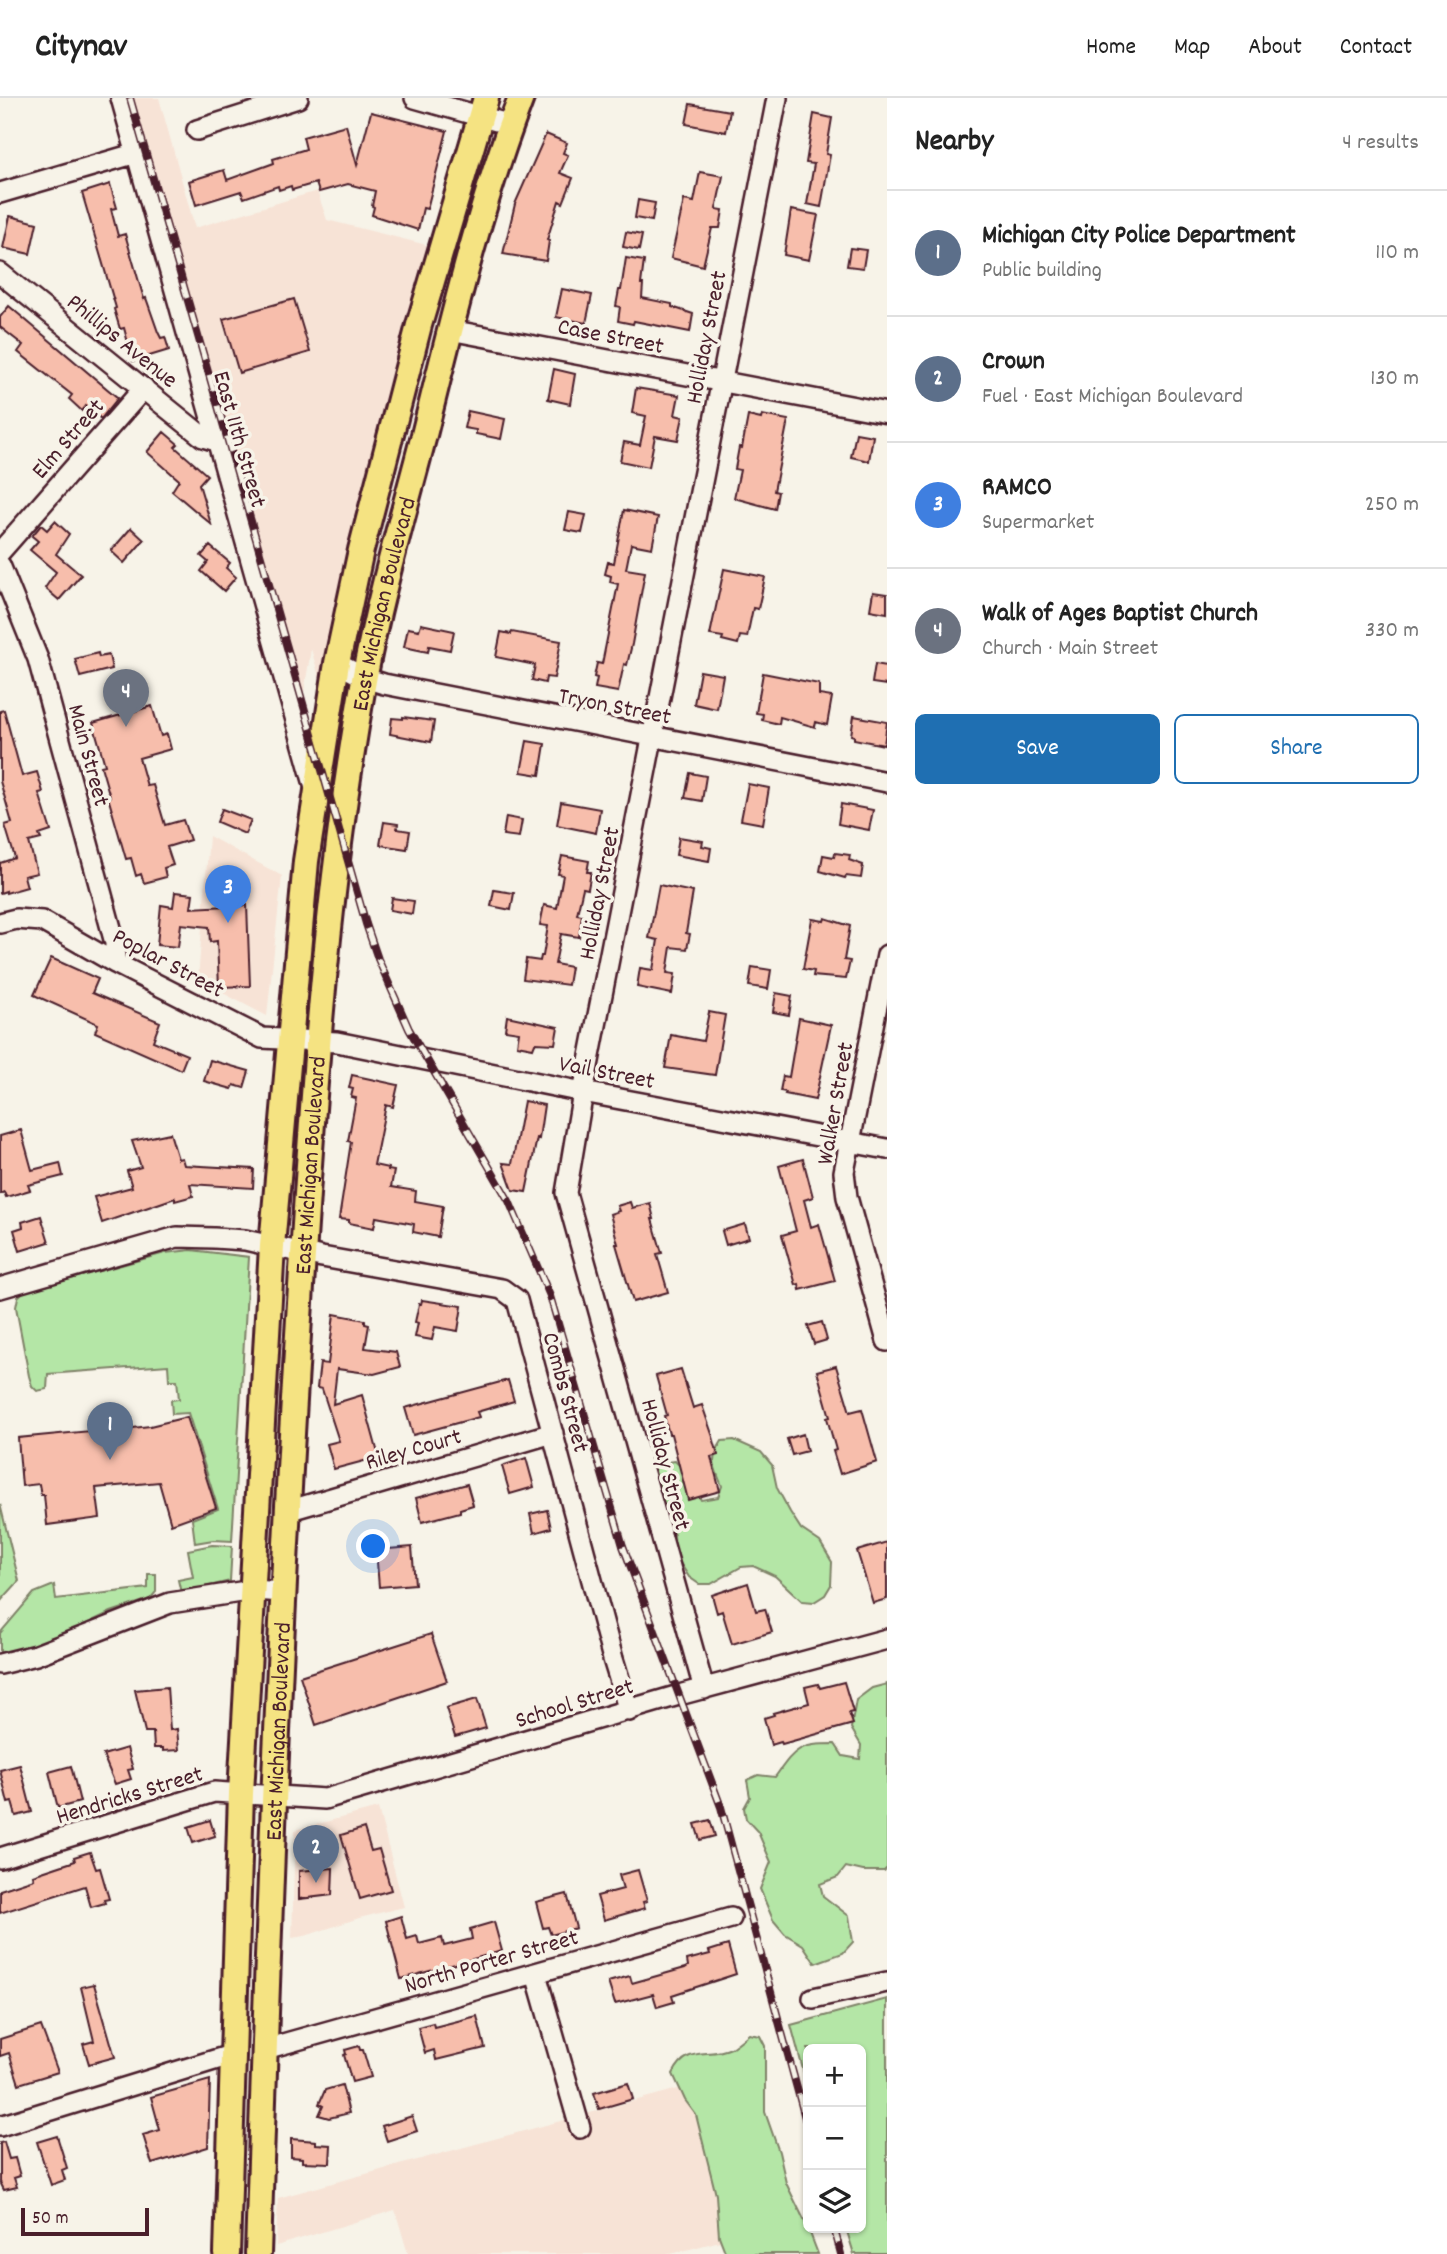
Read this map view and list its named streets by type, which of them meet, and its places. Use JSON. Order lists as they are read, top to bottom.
{
  "streets": {
    "main road": ["East Michigan Boulevard"],
    "street": [
      "Case Street",
      "Holliday Street",
      "Phillips Avenue",
      "Elm Street",
      "East 11th Street",
      "Tryon Street",
      "Main Street",
      "Poplar Street",
      "Vail Street",
      "Walker Street",
      "Combs Street",
      "Riley Court",
      "School Street",
      "Hendricks Street",
      "North Porter Street"
    ]
  },
  "crossings": [
    ["Case Street", "Holliday Street"],
    ["Case Street", "East Michigan Boulevard"],
    ["Holliday Street", "Tryon Street"],
    ["Holliday Street", "Vail Street"],
    ["Holliday Street", "School Street"],
    ["Phillips Avenue", "Elm Street"],
    ["Phillips Avenue", "East 11th Street"],
    ["East 11th Street", "East Michigan Boulevard"],
    ["East Michigan Boulevard", "Tryon Street"],
    ["East Michigan Boulevard", "Poplar Street"],
    ["East Michigan Boulevard", "Vail Street"],
    ["East Michigan Boulevard", "Combs Street"],
    ["East Michigan Boulevard", "Riley Court"],
    ["East Michigan Boulevard", "School Street"],
    ["East Michigan Boulevard", "Hendricks Street"],
    ["East Michigan Boulevard", "North Porter Street"],
    ["Main Street", "Poplar Street"],
    ["Poplar Street", "Vail Street"],
    ["Vail Street", "Walker Street"],
    ["Combs Street", "Riley Court"],
    ["Combs Street", "School Street"],
    ["School Street", "Hendricks Street"]
  ],
  "scale_bar": "50 m",
  "page": {
    "header": "Citynav",
    "nav": [
      "Home",
      "Map",
      "About",
      "Contact"
    ],
    "heading": ["Nearby", "4 results"],
    "list": [
      {
        "mark": "1",
        "name": "Michigan City Police Department",
        "note": "Public building",
        "value": "110 m"
      },
      {
        "mark": "2",
        "name": "Crown",
        "note": "Fuel · East Michigan Boulevard",
        "value": "130 m"
      },
      {
        "mark": "3",
        "name": "RAMCO",
        "note": "Supermarket",
        "value": "250 m"
      },
      {
        "mark": "4",
        "name": "Walk of Ages Baptist Church",
        "note": "Church · Main Street",
        "value": "330 m"
      }
    ],
    "pins": [
      "4",
      "3",
      "1",
      "2"
    ],
    "buttons": ["Save", "Share"],
    "map_buttons": ["+", "−"],
    "scale": "50 m"
  }
}
